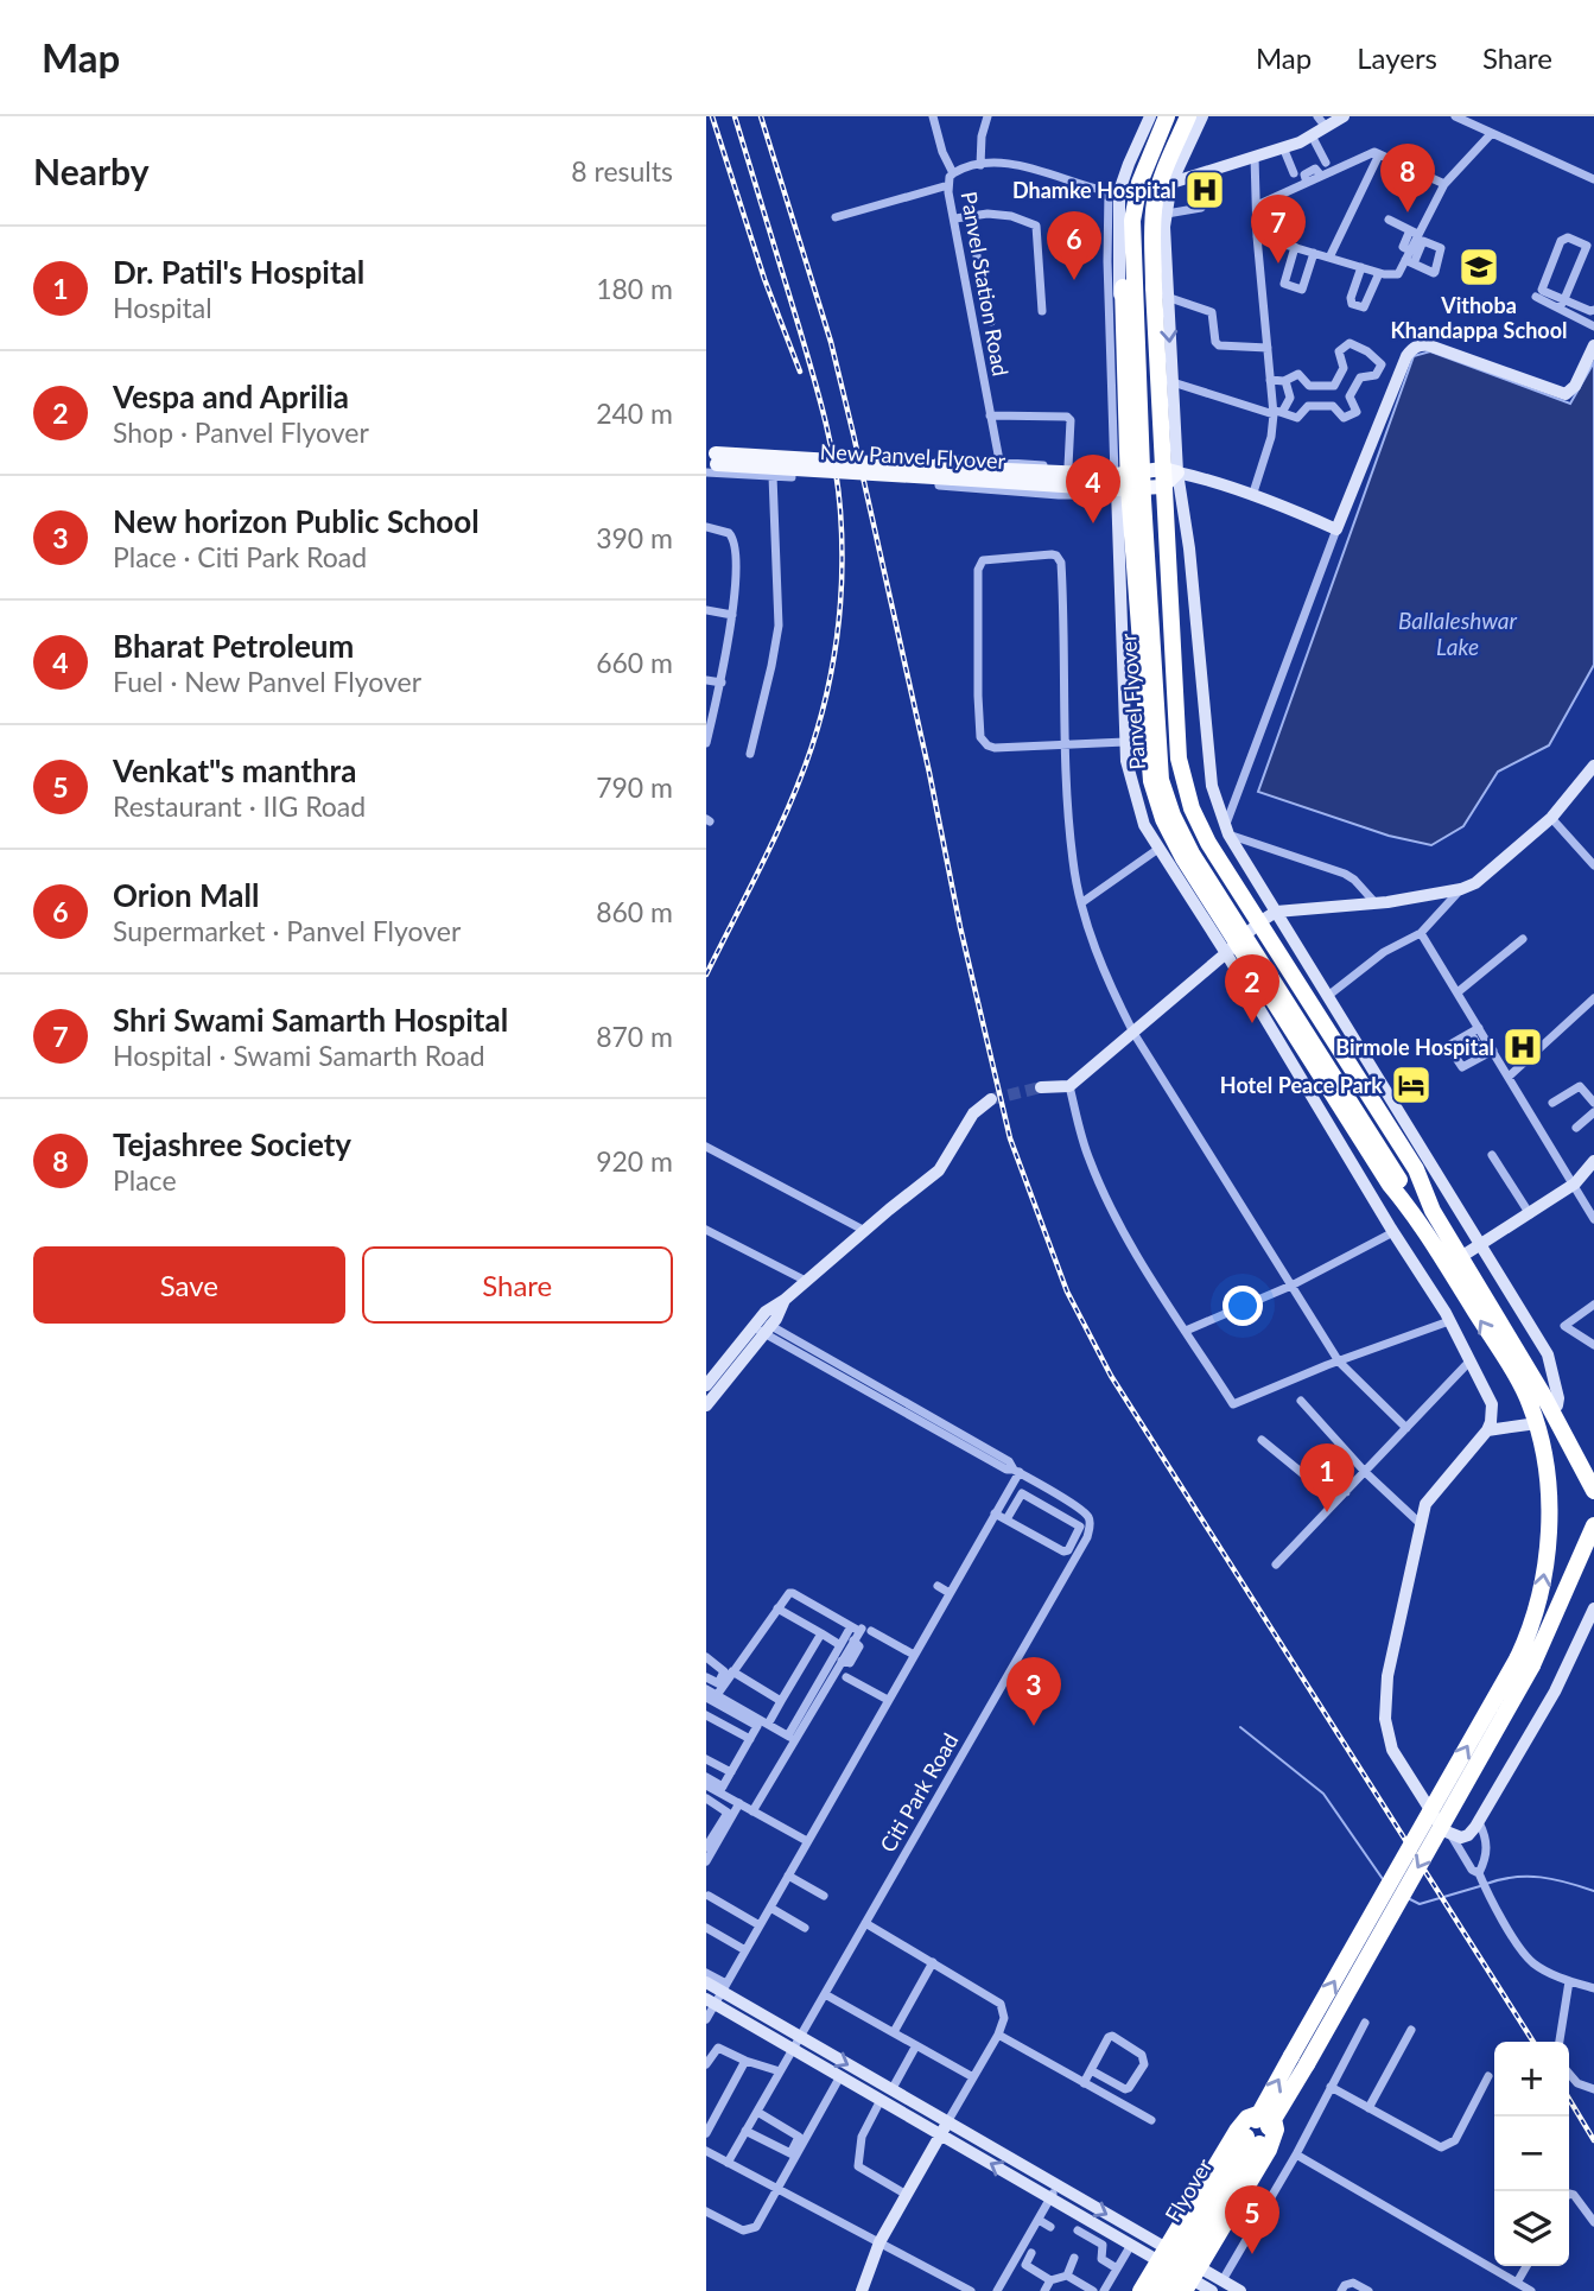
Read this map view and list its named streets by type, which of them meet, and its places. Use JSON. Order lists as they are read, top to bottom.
{
  "streets": {
    "highway": ["Panvel Flyover", "Flyover"],
    "main road": ["New Panvel Flyover"],
    "street": ["Panvel Station Road", "Citi Park Road"]
  },
  "water": ["Ballaleshwar Lake"],
  "places": {
    "hospital": ["Dhamke Hospital", "Birmole Hospital"],
    "school or university": ["Vithoba Khandappa School"],
    "hotel": ["Hotel Peace Park"]
  },
  "page": {
    "header": "Map",
    "nav": ["Map", "Layers", "Share"],
    "heading": ["Nearby", "8 results"],
    "pins": [
      "8",
      "7",
      "6",
      "4",
      "2",
      "1",
      "3",
      "5"
    ],
    "list": [
      {
        "mark": "1",
        "name": "Dr. Patil's Hospital",
        "note": "Hospital",
        "value": "180 m"
      },
      {
        "mark": "2",
        "name": "Vespa and Aprilia",
        "note": "Shop · Panvel Flyover",
        "value": "240 m"
      },
      {
        "mark": "3",
        "name": "New horizon Public School",
        "note": "Place · Citi Park Road",
        "value": "390 m"
      },
      {
        "mark": "4",
        "name": "Bharat Petroleum",
        "note": "Fuel · New Panvel Flyover",
        "value": "660 m"
      },
      {
        "mark": "5",
        "name": "Venkat\"s manthra",
        "note": "Restaurant · IIG Road",
        "value": "790 m"
      },
      {
        "mark": "6",
        "name": "Orion Mall",
        "note": "Supermarket · Panvel Flyover",
        "value": "860 m"
      },
      {
        "mark": "7",
        "name": "Shri Swami Samarth Hospital",
        "note": "Hospital · Swami Samarth Road",
        "value": "870 m"
      },
      {
        "mark": "8",
        "name": "Tejashree Society",
        "note": "Place",
        "value": "920 m"
      }
    ],
    "buttons": ["Save", "Share"],
    "map_buttons": ["+", "−"]
  }
}
